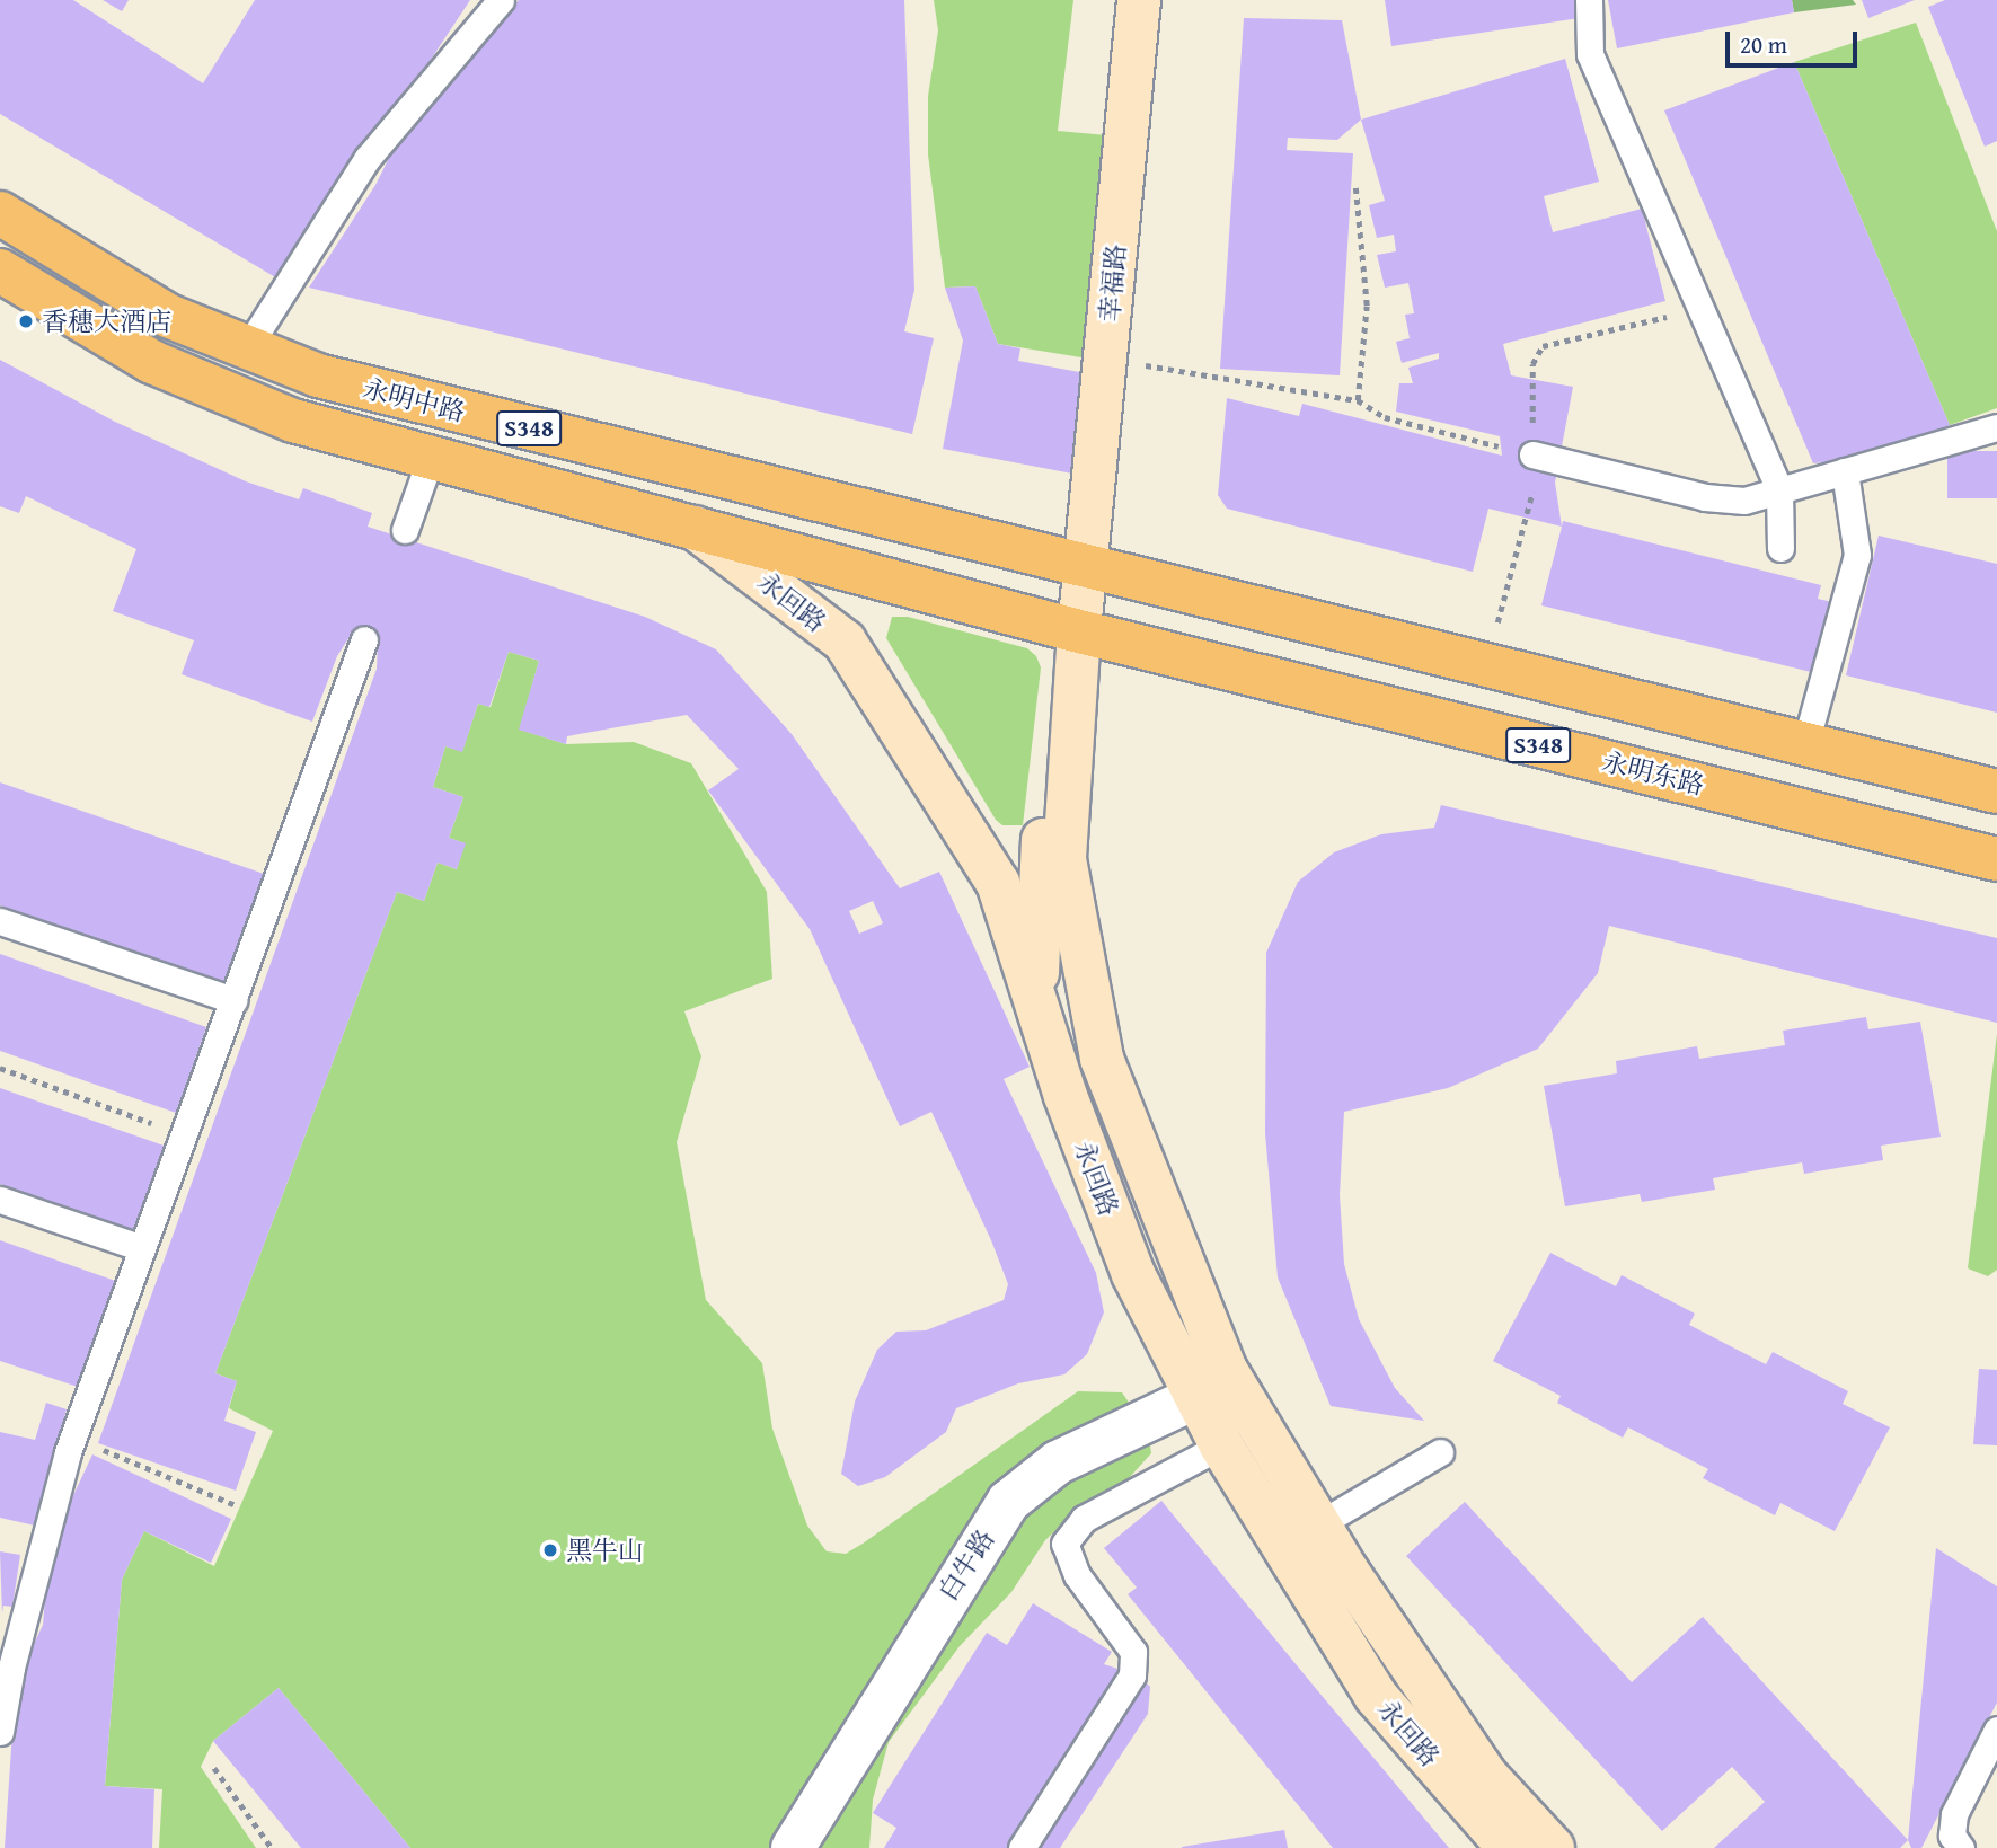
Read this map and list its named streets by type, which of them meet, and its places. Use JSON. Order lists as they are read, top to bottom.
{
  "streets": {
    "main road": [
      "幸福路",
      "永明中路",
      "S348",
      "永回路",
      "永明东路"
    ],
    "street": ["白牛路"]
  },
  "crossings": [
    ["幸福路", "永明中路"],
    ["幸福路", "S348"],
    ["幸福路", "永回路"],
    ["幸福路", "永明东路"],
    ["永明中路", "S348"],
    ["永明中路", "永回路"],
    ["永明中路", "永明东路"],
    ["永回路", "永明东路"],
    ["永回路", "白牛路"]
  ],
  "places": ["香穗大酒店", "黑牛山"],
  "scale_bar": "20 m"
}
